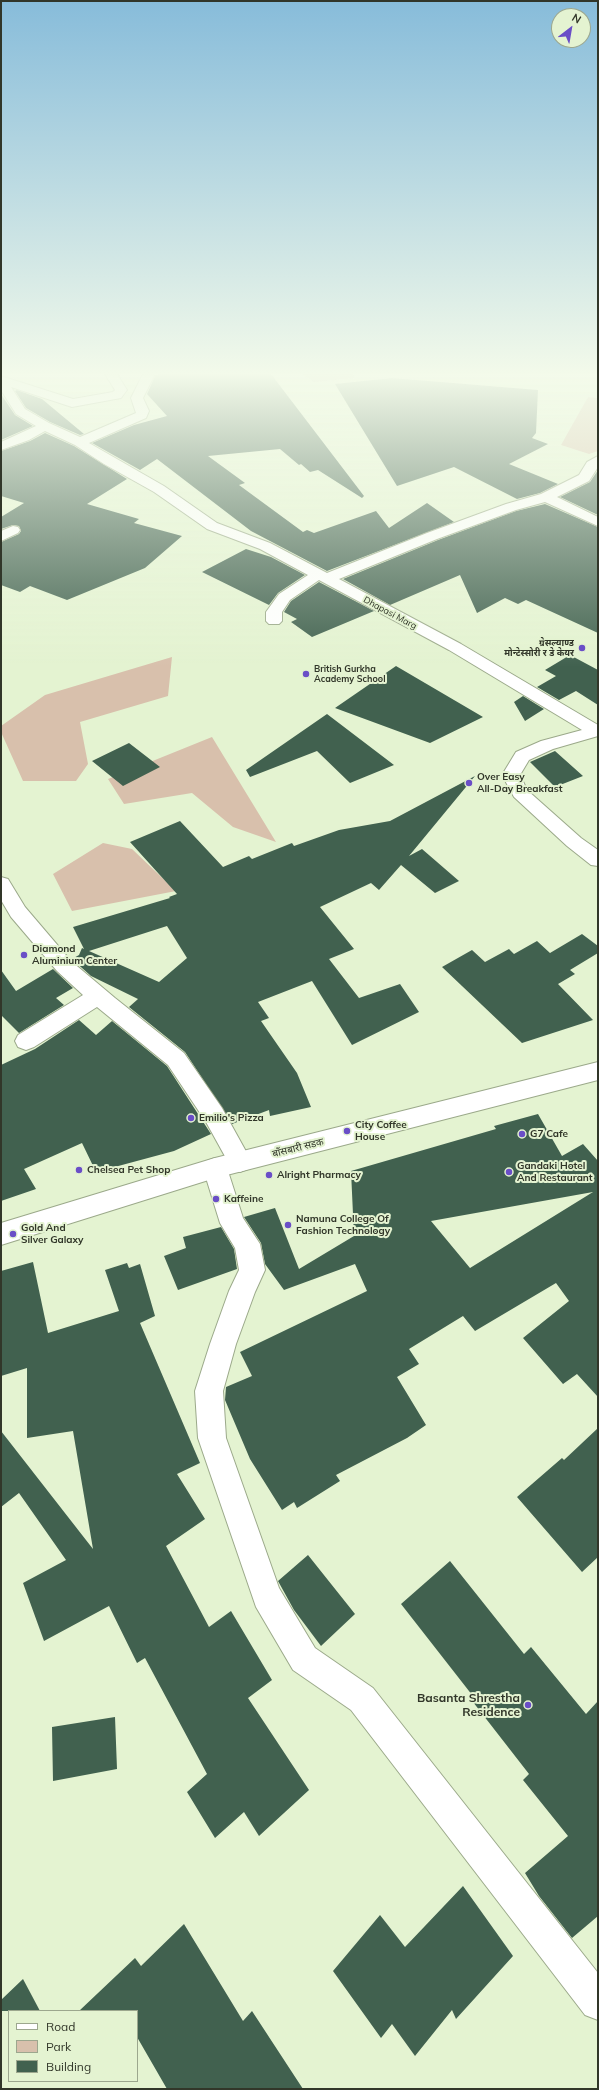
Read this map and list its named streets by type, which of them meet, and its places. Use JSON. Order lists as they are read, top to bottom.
{
  "streets": {
    "street": ["Dhapasi Marg", "बाँसबारी सडक"]
  },
  "places": [
    "ग्रेसल्याण्ड मोन्टेस्सोरी र डे केयर",
    "British Gurkha Academy School",
    "Over Easy All-Day Breakfast",
    "Diamond Aluminium Center",
    "Emilio's Pizza",
    "City Coffee House",
    "G7 Cafe",
    "Chelsea Pet Shop",
    "Gandaki Hotel And Restaurant",
    "Alright Pharmacy",
    "Kaffeine",
    "Namuna College Of Fashion Technology",
    "Gold And Silver Galaxy",
    "Basanta Shrestha Residence"
  ],
  "legend": ["Road", "Park", "Building"],
  "north": "top right"
}
